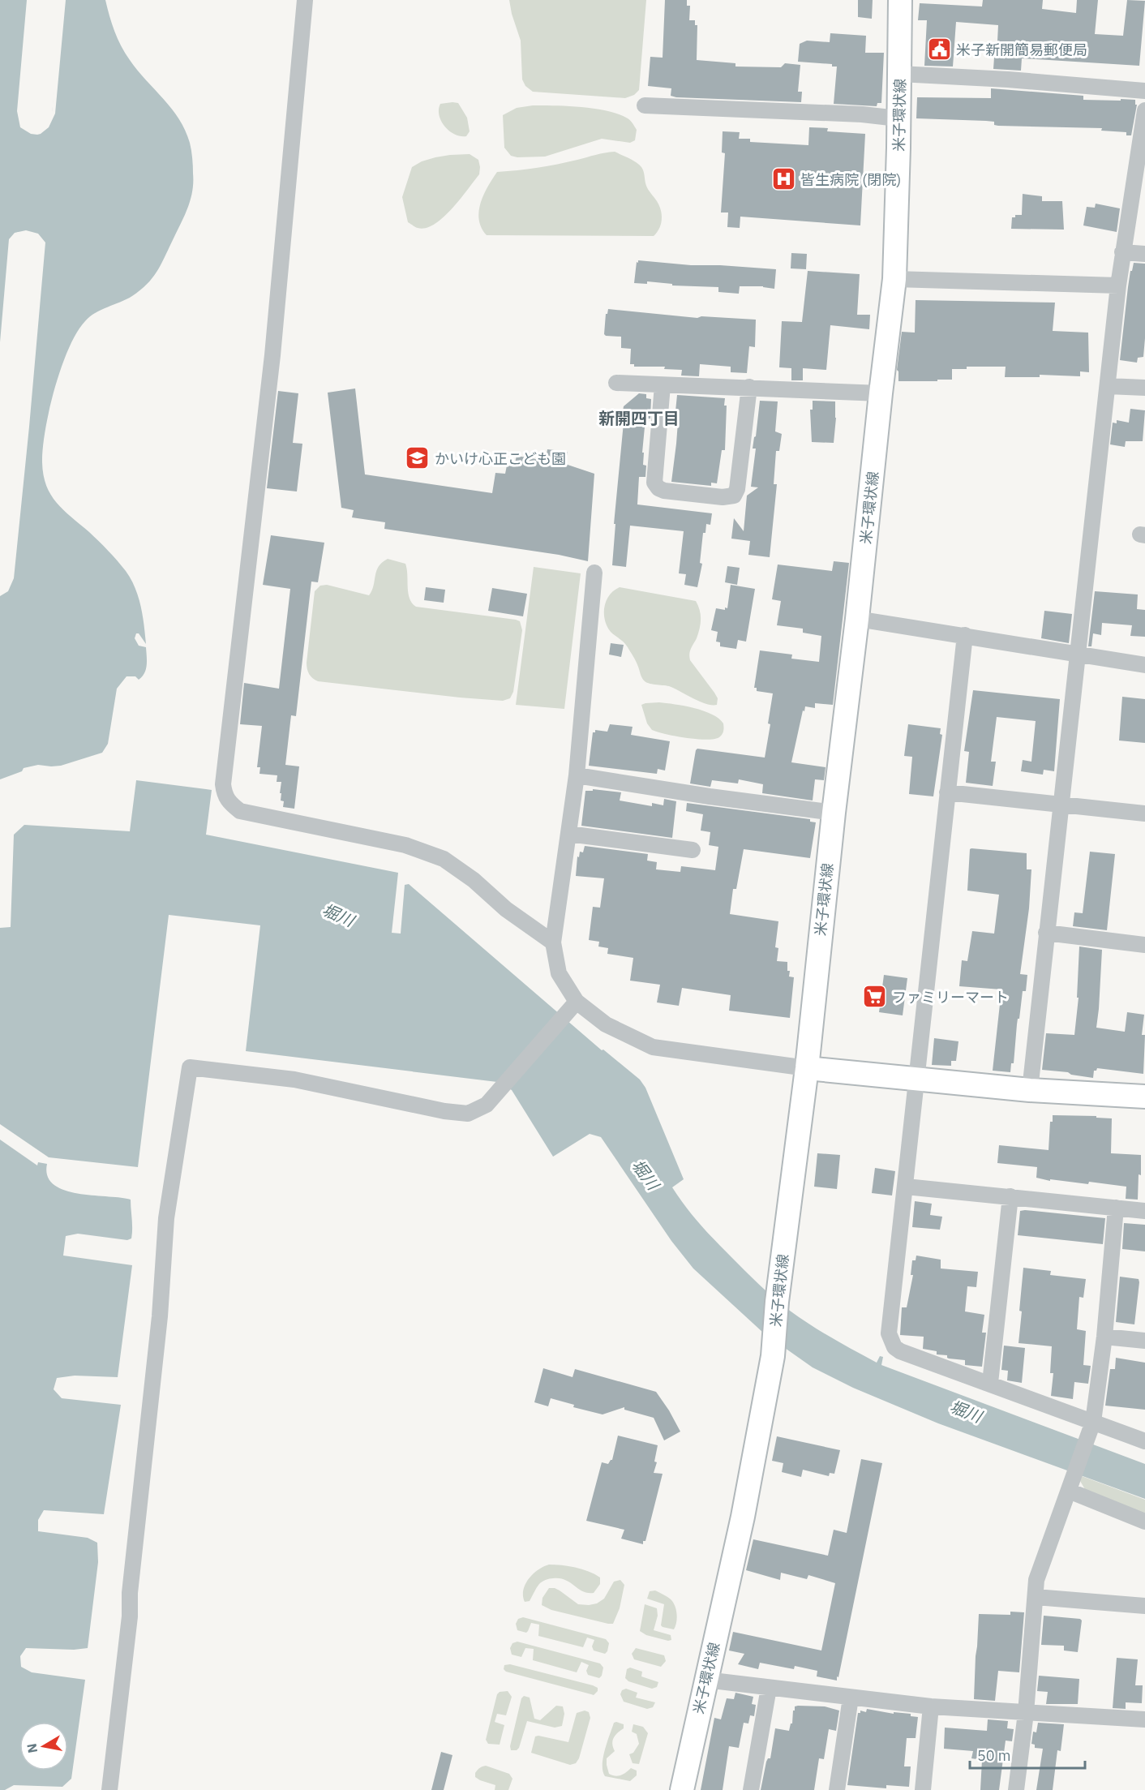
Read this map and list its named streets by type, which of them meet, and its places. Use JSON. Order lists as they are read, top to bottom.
{
  "streets": {
    "main road": ["米子環状線"]
  },
  "districts": ["新開四丁目"],
  "water": ["堀川"],
  "places": {
    "public building": ["米子新開簡易郵便局"],
    "hospital": ["皆生病院 (閉院)"],
    "school or university": ["かいけ心正こども園"],
    "supermarket": ["ファミリーマート"]
  },
  "scale_bar": "50 m",
  "north": "left"
}
